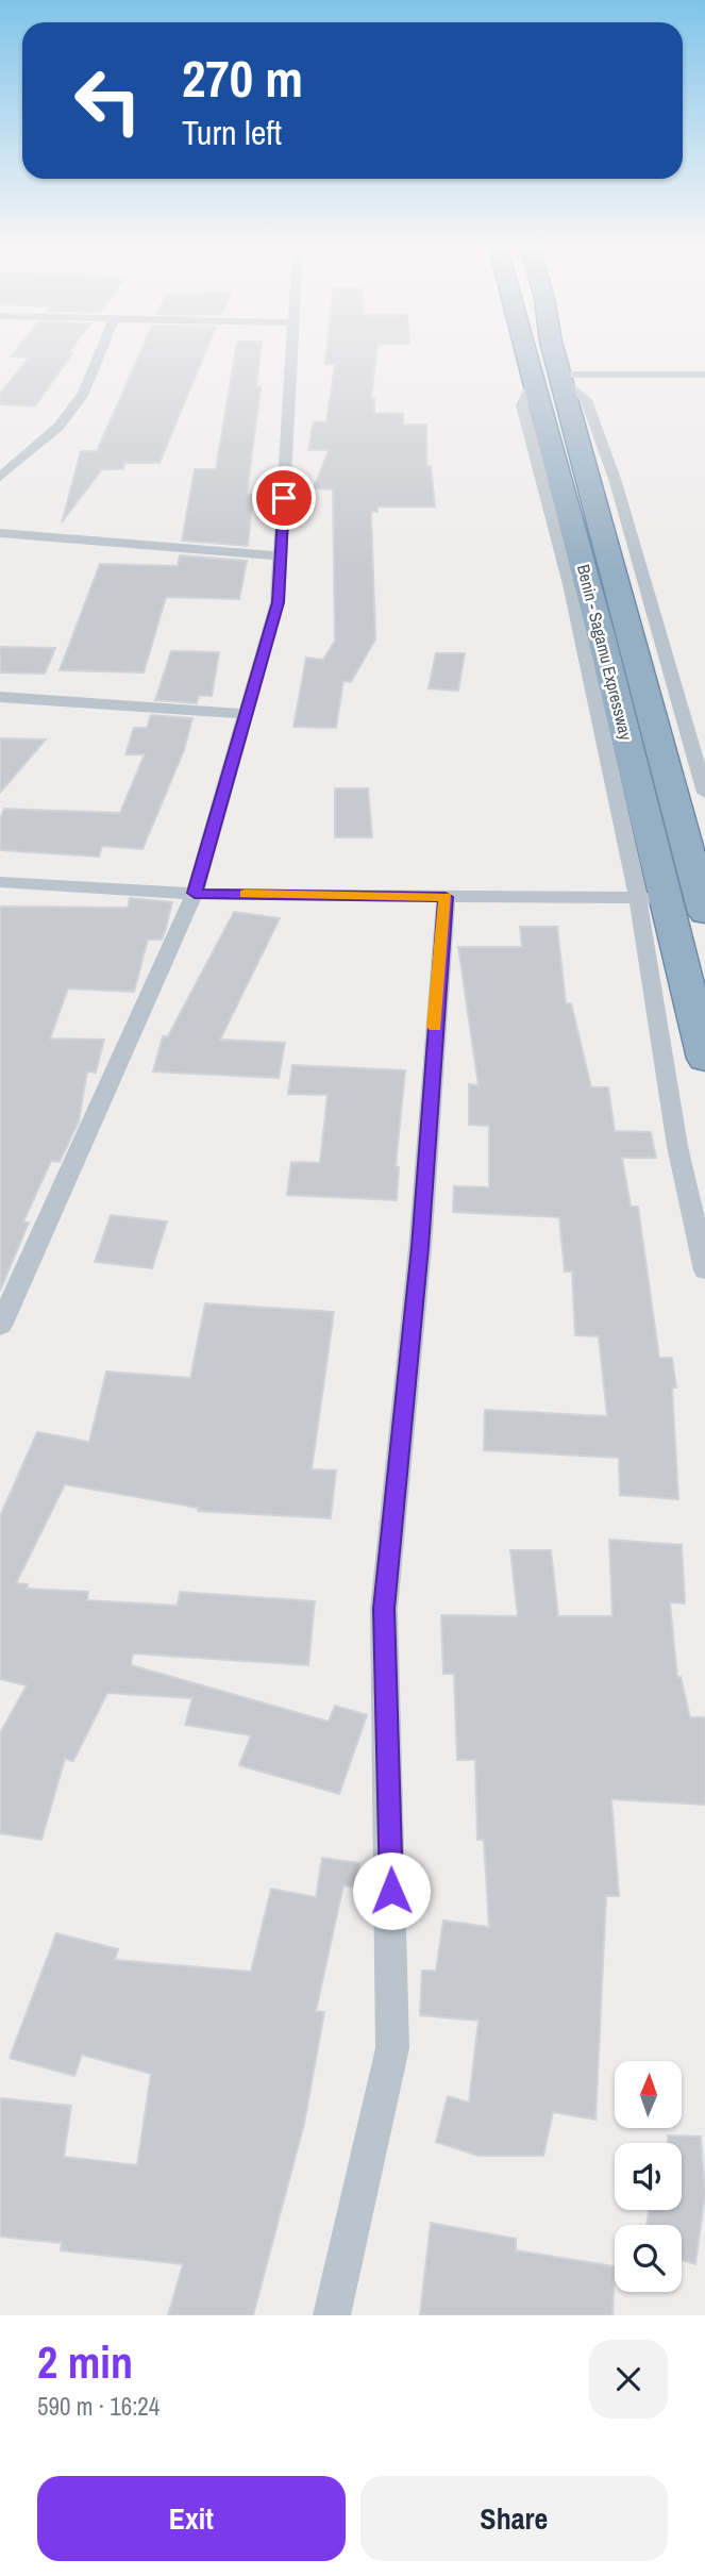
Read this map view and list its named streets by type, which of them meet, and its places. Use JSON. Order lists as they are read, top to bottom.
{
  "streets": {
    "highway": ["Benin - Sagamu Expressway"]
  },
  "north": "top",
  "page": {
    "turn": ["270 m", "Turn left"],
    "heading": ["2 min", "590 m · 16:24"],
    "buttons": ["Exit", "Share"]
  }
}
